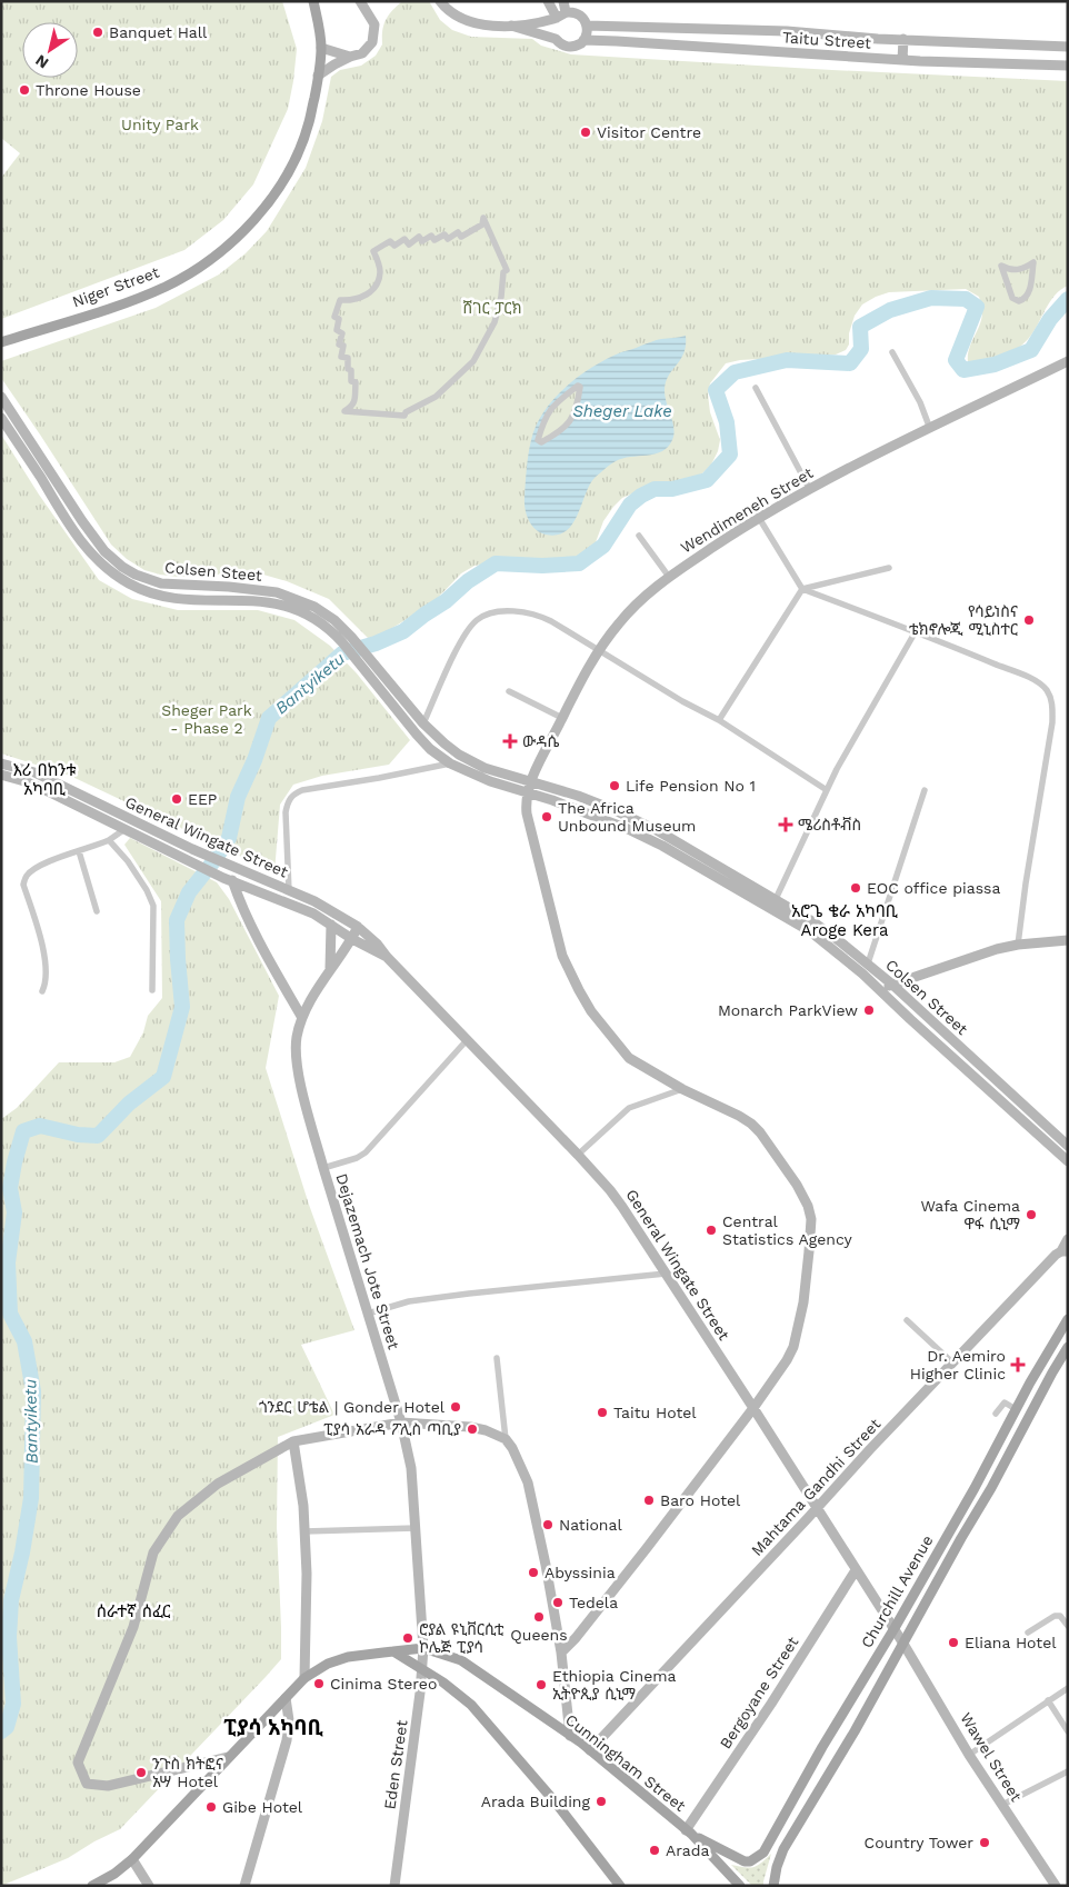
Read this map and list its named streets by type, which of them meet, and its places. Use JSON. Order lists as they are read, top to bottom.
{
  "streets": {
    "main road": [
      "Taitu Street",
      "Niger Street",
      "Wendimeneh Street",
      "Colsen Steet",
      "General Wingate Street",
      "Colsen Street",
      "Dejazemach Jote Street",
      "Mahtama Gandhi Street",
      "Churchill Avenue",
      "Bergoyane Street",
      "Wawel Street",
      "Cunningham Street",
      "Eden Street"
    ]
  },
  "crossings": [
    ["Wendimeneh Street", "Colsen Street"],
    ["Colsen Steet", "Colsen Street"],
    ["General Wingate Street", "Dejazemach Jote Street"],
    ["General Wingate Street", "Mahtama Gandhi Street"],
    ["General Wingate Street", "Churchill Avenue"],
    ["General Wingate Street", "Bergoyane Street"],
    ["General Wingate Street", "Wawel Street"],
    ["Dejazemach Jote Street", "Cunningham Street"],
    ["Dejazemach Jote Street", "Eden Street"],
    ["Mahtama Gandhi Street", "Cunningham Street"],
    ["Churchill Avenue", "Wawel Street"],
    ["Churchill Avenue", "Cunningham Street"],
    ["Bergoyane Street", "Cunningham Street"],
    ["Cunningham Street", "Eden Street"]
  ],
  "districts": [
    "እሪ በከንቱ አካባቢ",
    "አሮጌ ቄራ አካባቢ Aroge Kera",
    "ሰራተኛ ሰፈር",
    "ፒያሳ አካባቢ"
  ],
  "water": ["Sheger Lake", "Bantyiketu"],
  "parks": ["Unity Park", "ሸገር ፓርክ", "Sheger Park - Phase 2"],
  "places": {
    "other": [
      "Banquet Hall",
      "Throne House",
      "Visitor Centre",
      "የሳይነስና ቴክኖሎጂ ሚኒስተር",
      "Life Pension No 1",
      "EEP",
      "The Africa Unbound Museum",
      "EOC office piassa",
      "Monarch ParkView",
      "Wafa Cinema ዋፋ ሲኒማ",
      "Central Statistics Agency",
      "ጎንደር ሆቴል | Gonder Hotel",
      "Taitu Hotel",
      "ፒያሳ አራዳ ፖሊስ ጣቢያ",
      "Baro Hotel",
      "National",
      "Abyssinia",
      "Tedela",
      "Queens",
      "ሮያል ዩኒቨርሲቲ ኮሌጅ ፒያሳ",
      "Eliana Hotel",
      "Cinima Stereo",
      "Ethiopia Cinema ኢትዮጲያ ሲኒማ",
      "ንጉስ ክትፎና አሣ Hotel",
      "Arada Building",
      "Gibe Hotel",
      "Country Tower",
      "Arada"
    ],
    "health": ["ውዳሴ", "ሜሪስቶቭስ", "Dr. Aemiro Higher Clinic"]
  },
  "north": "bottom left"
}
